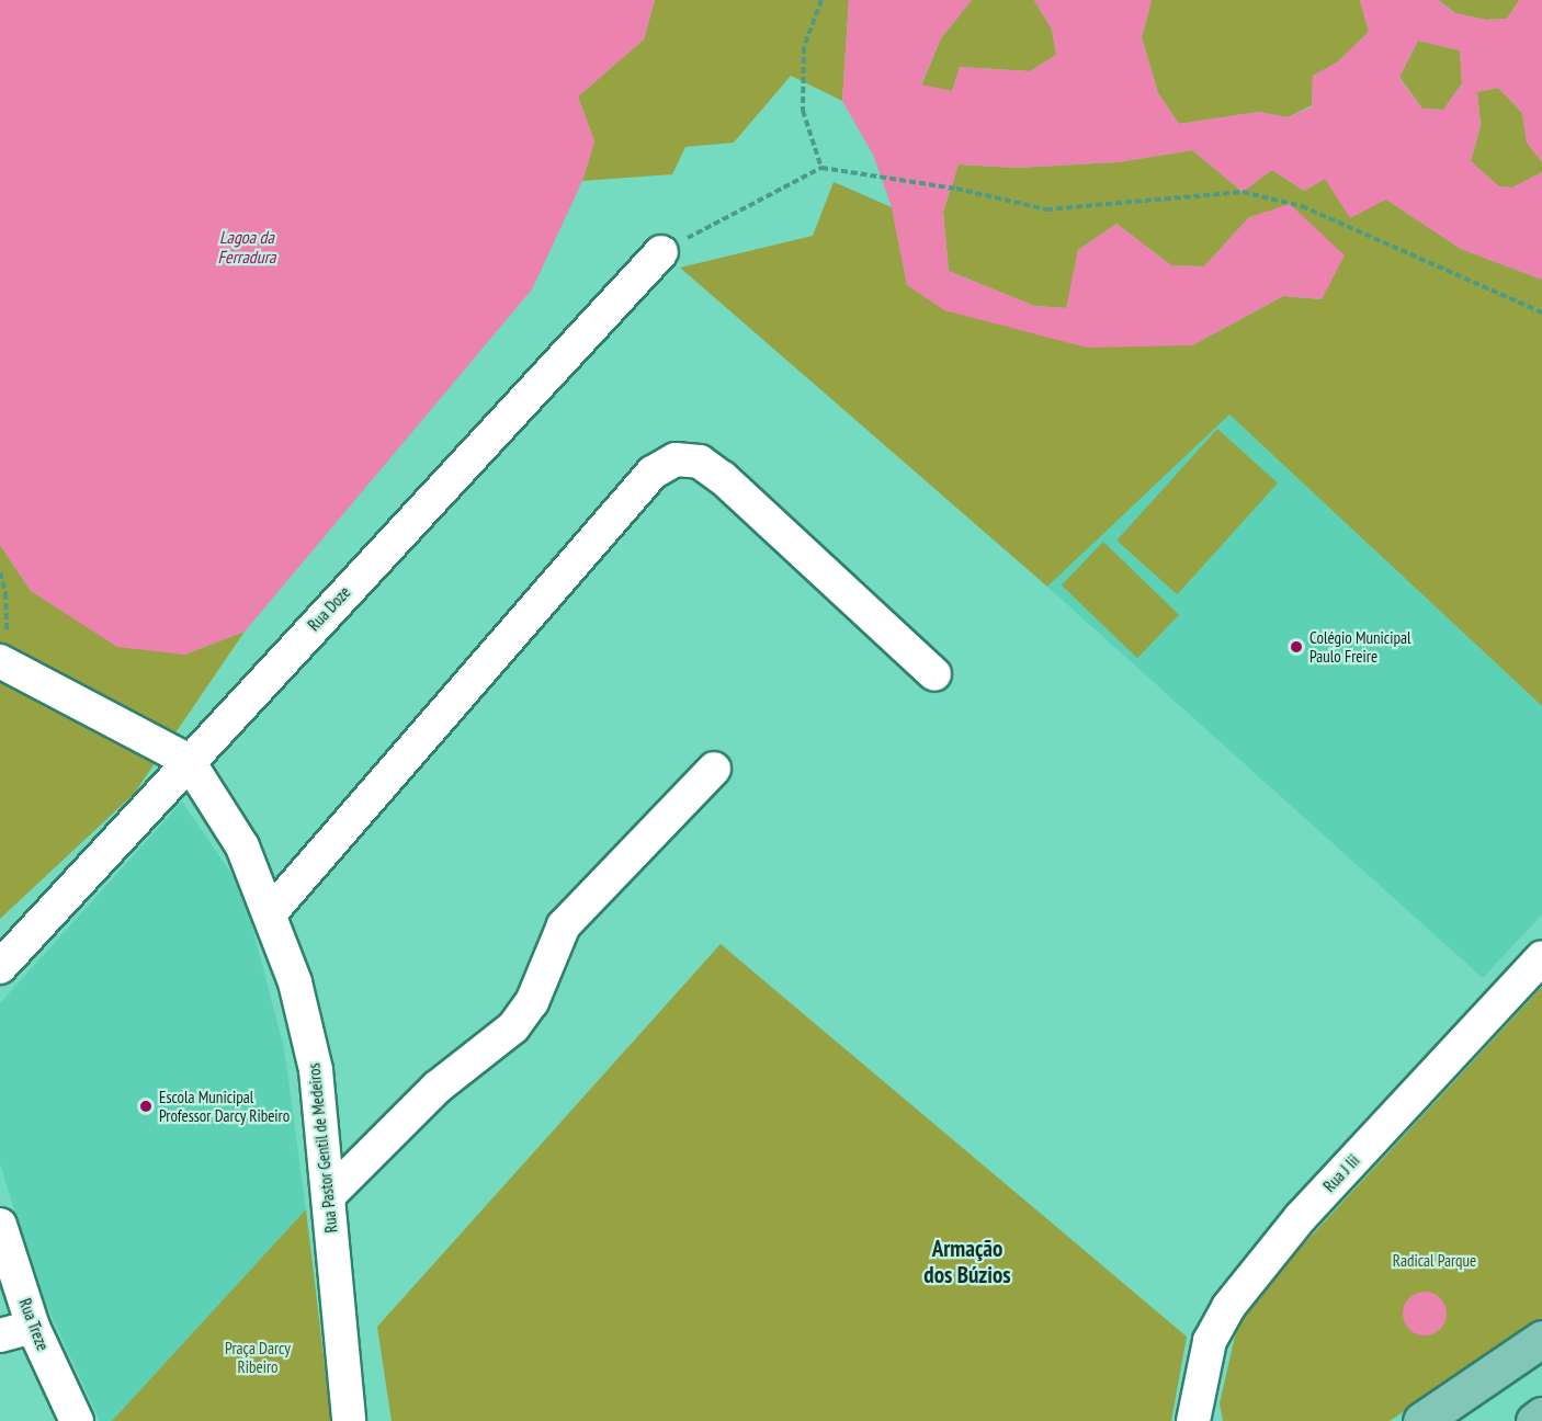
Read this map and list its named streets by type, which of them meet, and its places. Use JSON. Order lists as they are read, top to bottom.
{
  "streets": {
    "street": [
      "Rua Doze",
      "Rua Pastor Gentil de Medeiros",
      "Rua J Iii",
      "Rua Treze"
    ]
  },
  "crossings": [
    ["Rua Doze", "Rua Pastor Gentil de Medeiros"]
  ],
  "districts": ["Armação dos Búzios"],
  "water": ["Lagoa da Ferradura"],
  "parks": ["Radical Parque", "Praça Darcy Ribeiro"],
  "places": ["Colégio Municipal Paulo Freire", "Escola Municipal Professor Darcy Ribeiro"]
}
